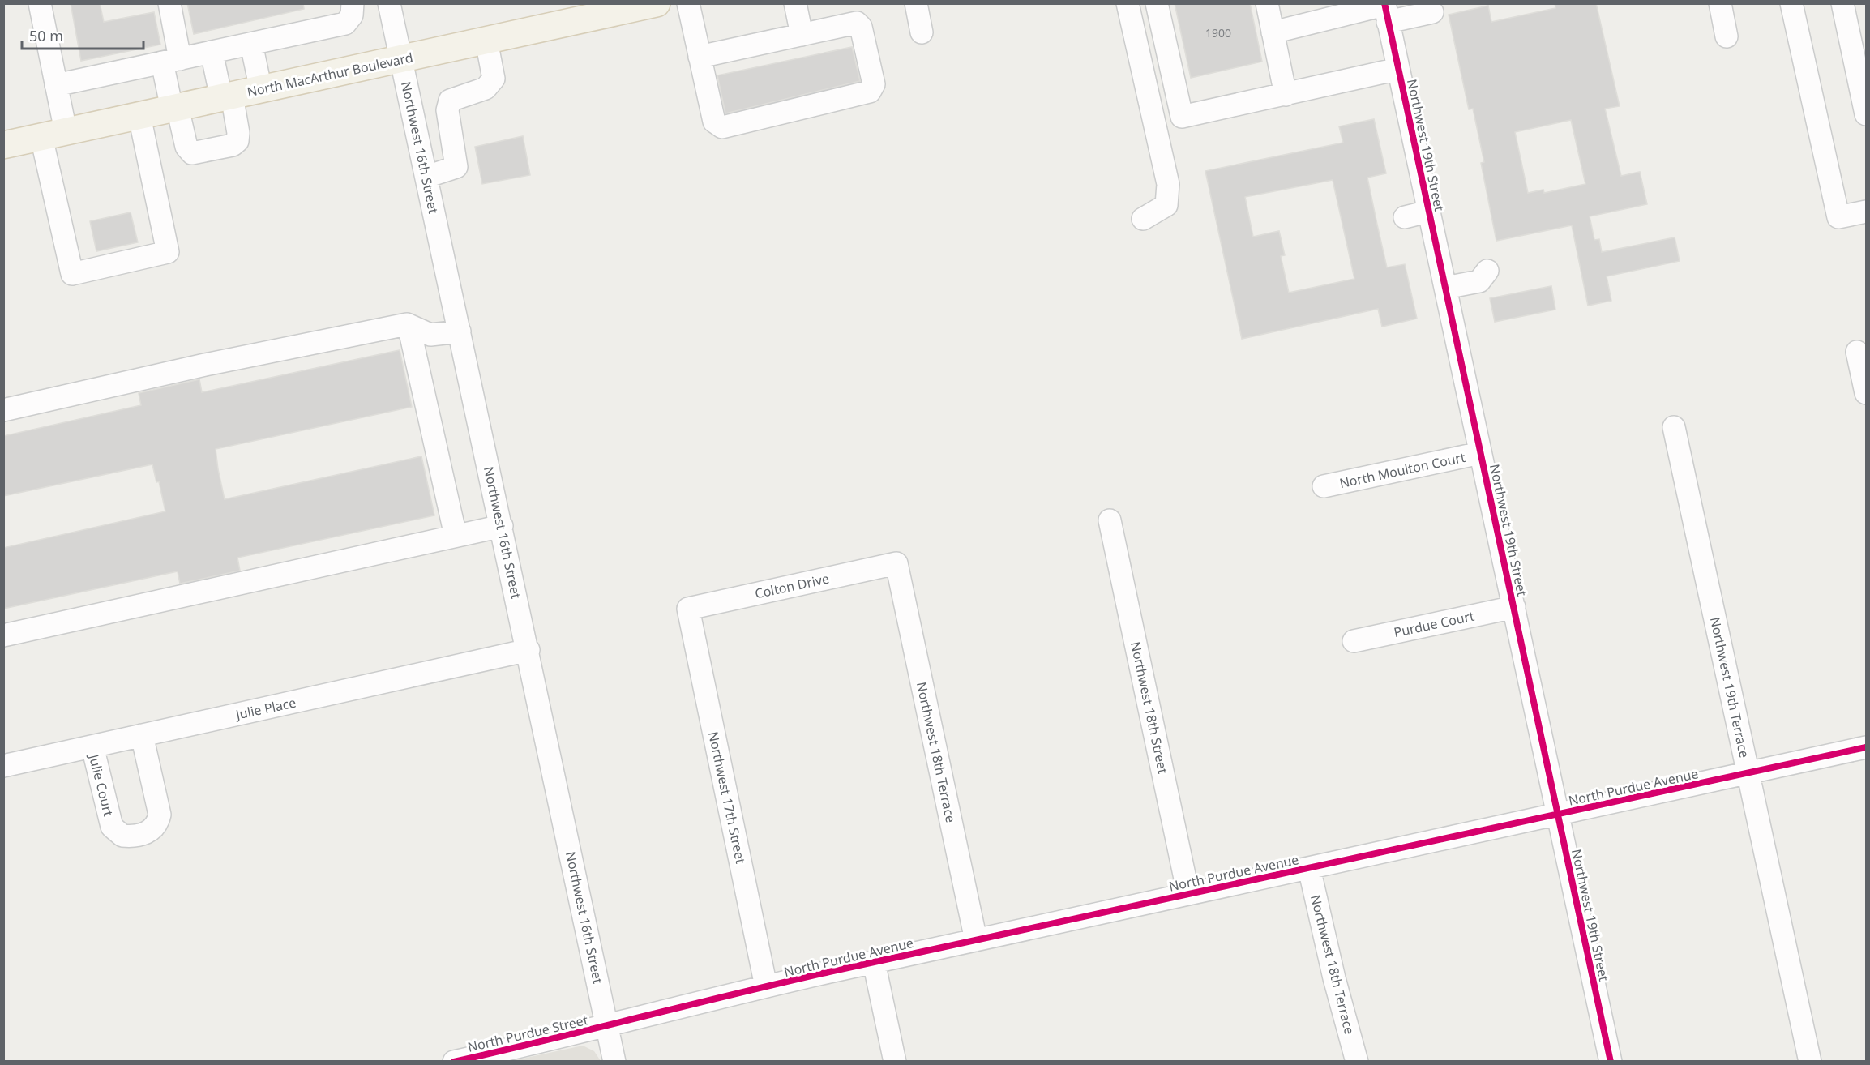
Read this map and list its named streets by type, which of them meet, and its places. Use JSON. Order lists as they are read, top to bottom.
{
  "streets": {
    "main road": ["North MacArthur Boulevard"],
    "street": [
      "Northwest 19th Street",
      "Northwest 16th Street",
      "North Moulton Court",
      "Colton Drive",
      "Purdue Court",
      "Northwest 19th Terrace",
      "Northwest 18th Street",
      "Julie Place",
      "Northwest 18th Terrace",
      "Julie Court",
      "North Purdue Avenue",
      "Northwest 17th Street",
      "North Purdue Street"
    ]
  },
  "crossings": [
    ["North MacArthur Boulevard", "Northwest 16th Street"],
    ["Northwest 19th Street", "North Moulton Court"],
    ["Northwest 19th Street", "Purdue Court"],
    ["Northwest 19th Street", "North Purdue Avenue"],
    ["Northwest 16th Street", "Julie Place"],
    ["Northwest 16th Street", "North Purdue Avenue"],
    ["Northwest 16th Street", "North Purdue Street"],
    ["Colton Drive", "Northwest 18th Terrace"],
    ["Colton Drive", "Northwest 17th Street"],
    ["Northwest 19th Terrace", "North Purdue Avenue"],
    ["Northwest 18th Street", "North Purdue Avenue"],
    ["Julie Place", "Julie Court"],
    ["Northwest 18th Terrace", "North Purdue Avenue"],
    ["North Purdue Avenue", "Northwest 17th Street"],
    ["North Purdue Avenue", "North Purdue Street"]
  ],
  "house_numbers": ["1900"],
  "scale_bar": "50 m"
}
